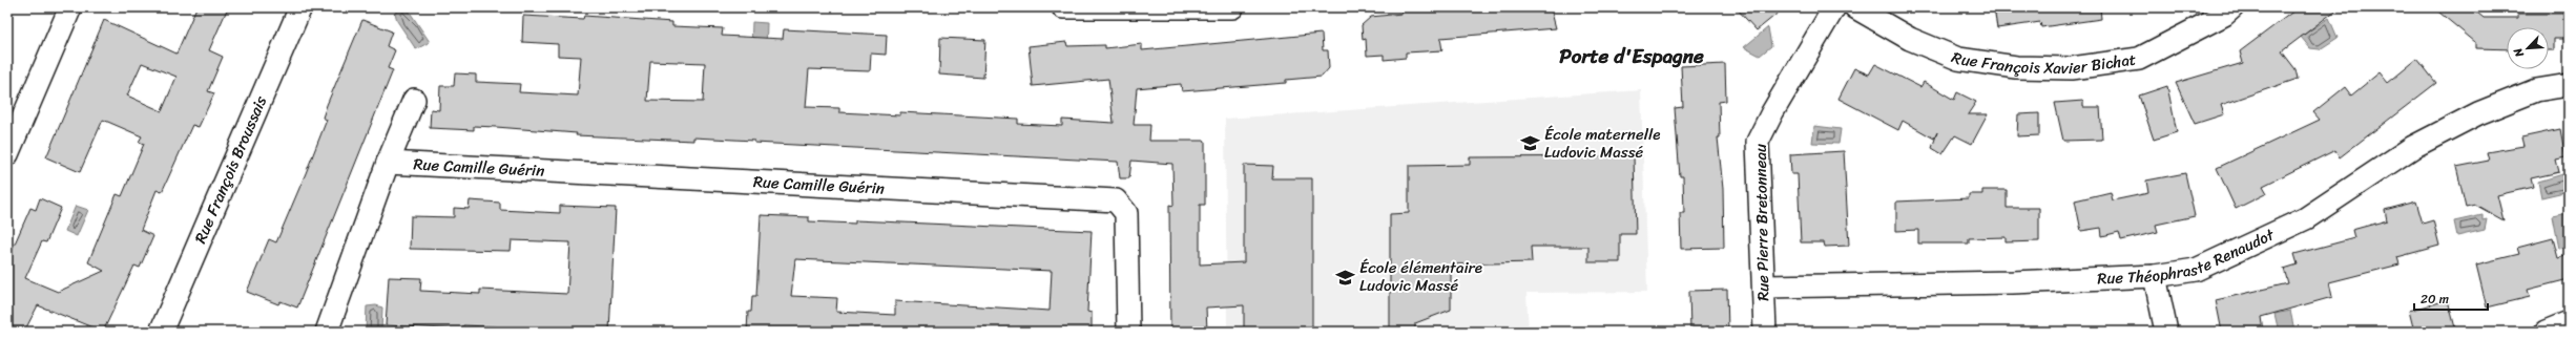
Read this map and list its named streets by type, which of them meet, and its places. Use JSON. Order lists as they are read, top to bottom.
{
  "streets": {
    "street": [
      "Rue François Xavier Bichat",
      "Rue Camille Guérin",
      "Rue François Broussais",
      "Rue Pierre Bretonneau",
      "Rue Théophraste Renaudot"
    ]
  },
  "crossings": [
    ["Rue Pierre Bretonneau", "Rue Théophraste Renaudot"]
  ],
  "districts": ["Porte d'Espagne"],
  "places": {
    "school or university": ["École maternelle Ludovic Massé", "École élémentaire Ludovic Massé"]
  },
  "scale_bar": "20 m",
  "north": "bottom left"
}
